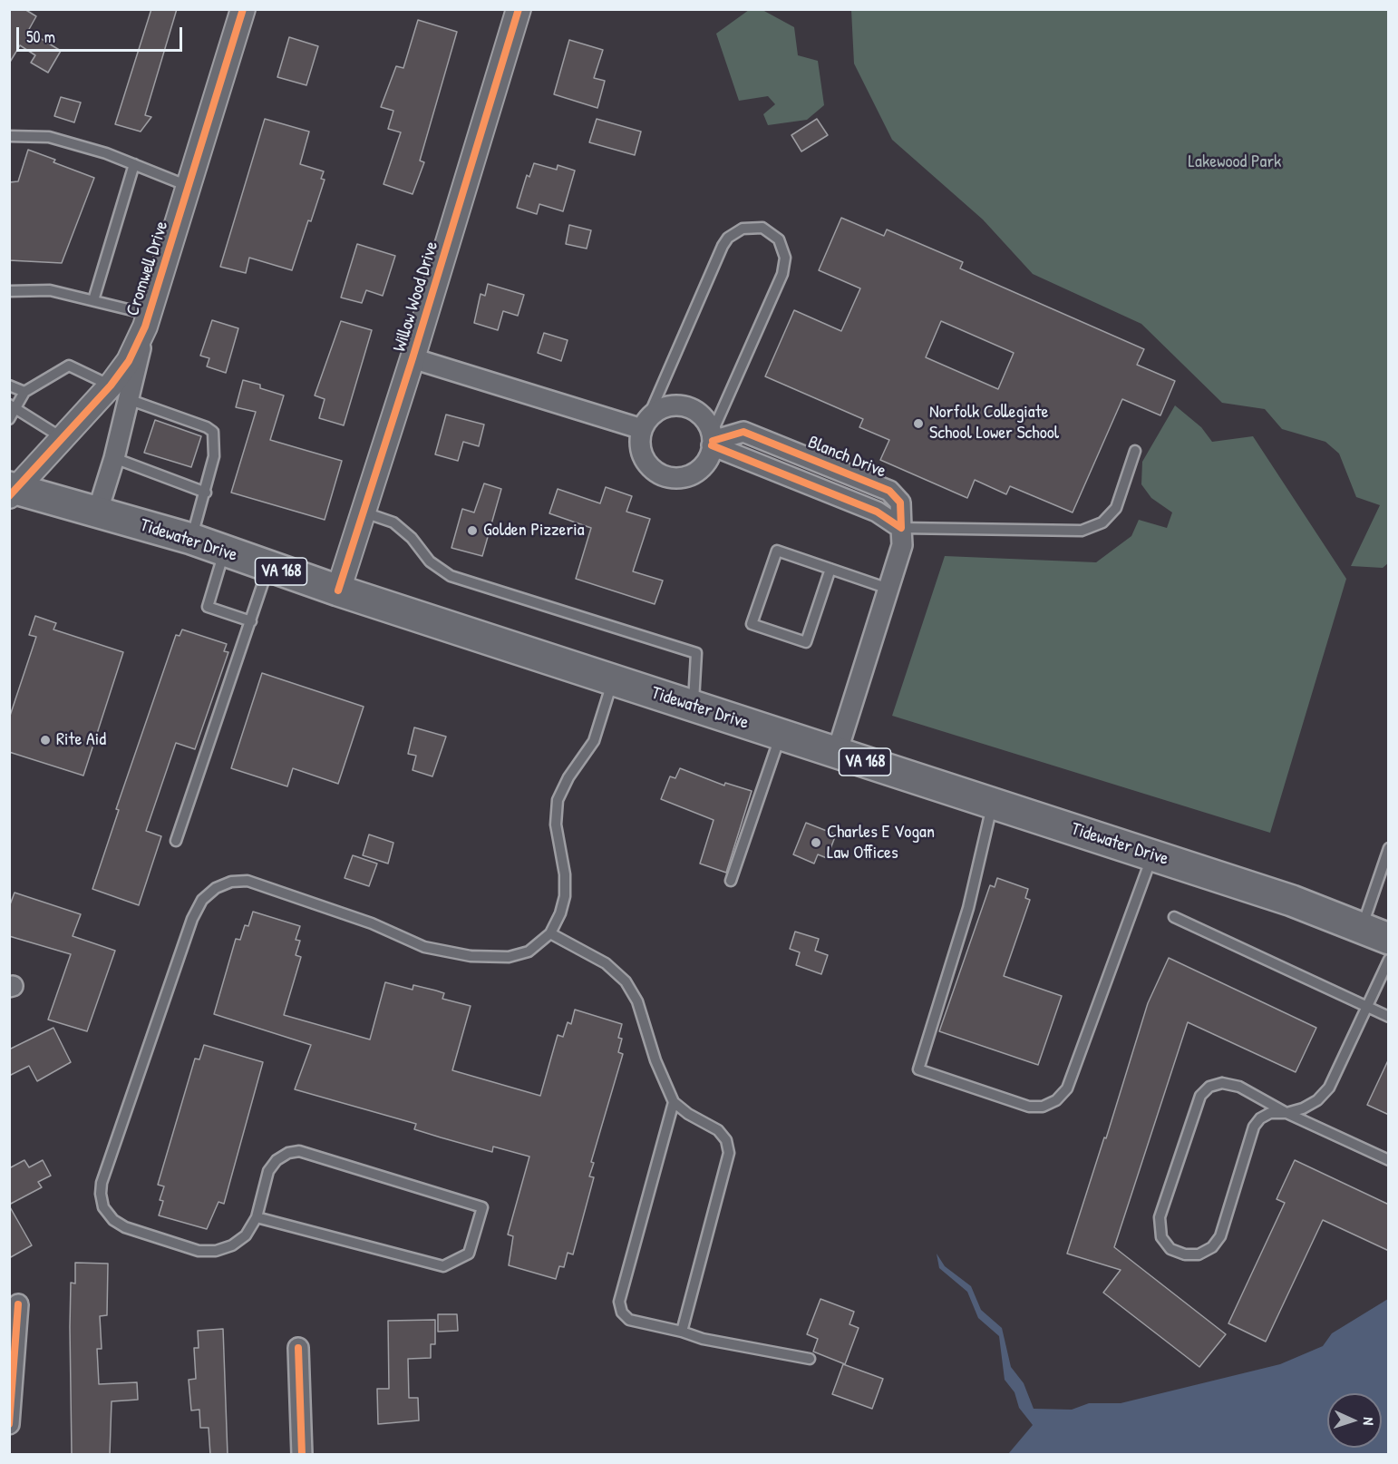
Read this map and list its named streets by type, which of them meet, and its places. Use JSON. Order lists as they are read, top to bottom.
{
  "streets": {
    "highway": ["Tidewater Drive", "VA 168"],
    "street": ["Cromwell Drive", "Willow Wood Drive"],
    "cycle path": ["Blanch Drive"]
  },
  "crossings": [
    ["Cromwell Drive", "Tidewater Drive"],
    ["Willow Wood Drive", "Tidewater Drive"]
  ],
  "parks": ["Lakewood Park"],
  "places": [
    "Norfolk Collegiate School Lower School",
    "Golden Pizzeria",
    "Rite Aid",
    "Charles E Vogan Law Offices"
  ],
  "scale_bar": "50 m",
  "north": "right"
}
